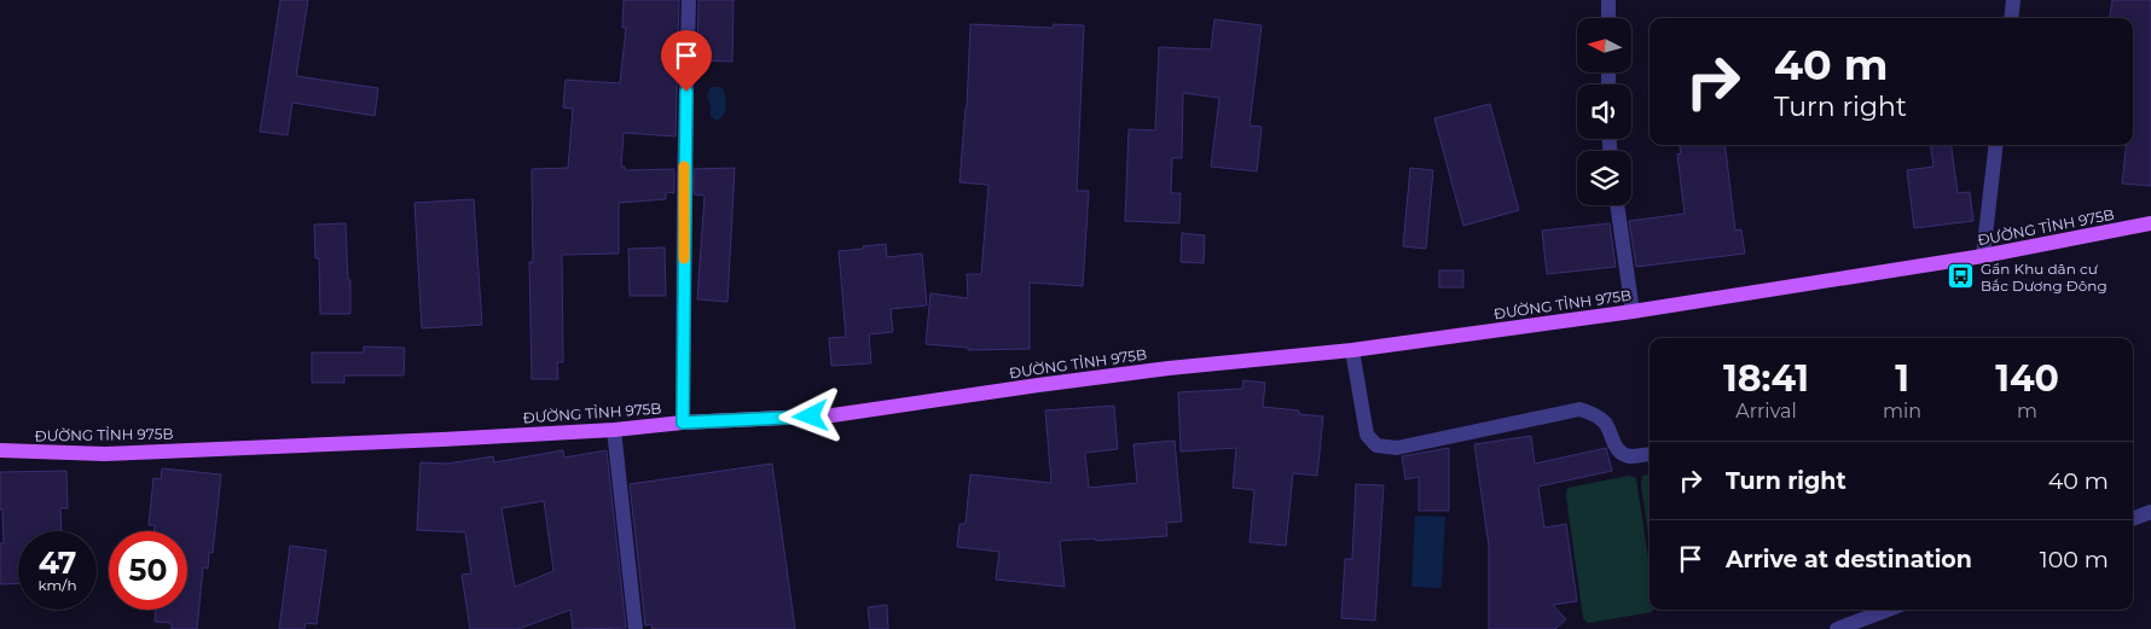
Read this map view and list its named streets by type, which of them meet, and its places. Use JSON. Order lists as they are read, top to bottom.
{
  "streets": {
    "main road": ["ĐƯỜNG TỈNH 975B"]
  },
  "places": {
    "bus stop": ["Gần Khu dân cư Bắc Dương Đông"]
  },
  "north": "left",
  "page": {
    "turn": ["40 m", "Turn right"],
    "eta": [
      "18:41",
      "Arrival",
      "1",
      "min",
      "140",
      "m"
    ],
    "list": [
      {
        "name": "Turn right",
        "value": "40 m"
      },
      {
        "name": "Arrive at destination",
        "value": "100 m"
      }
    ],
    "speed": "47 km/h",
    "limit": "50"
  }
}
